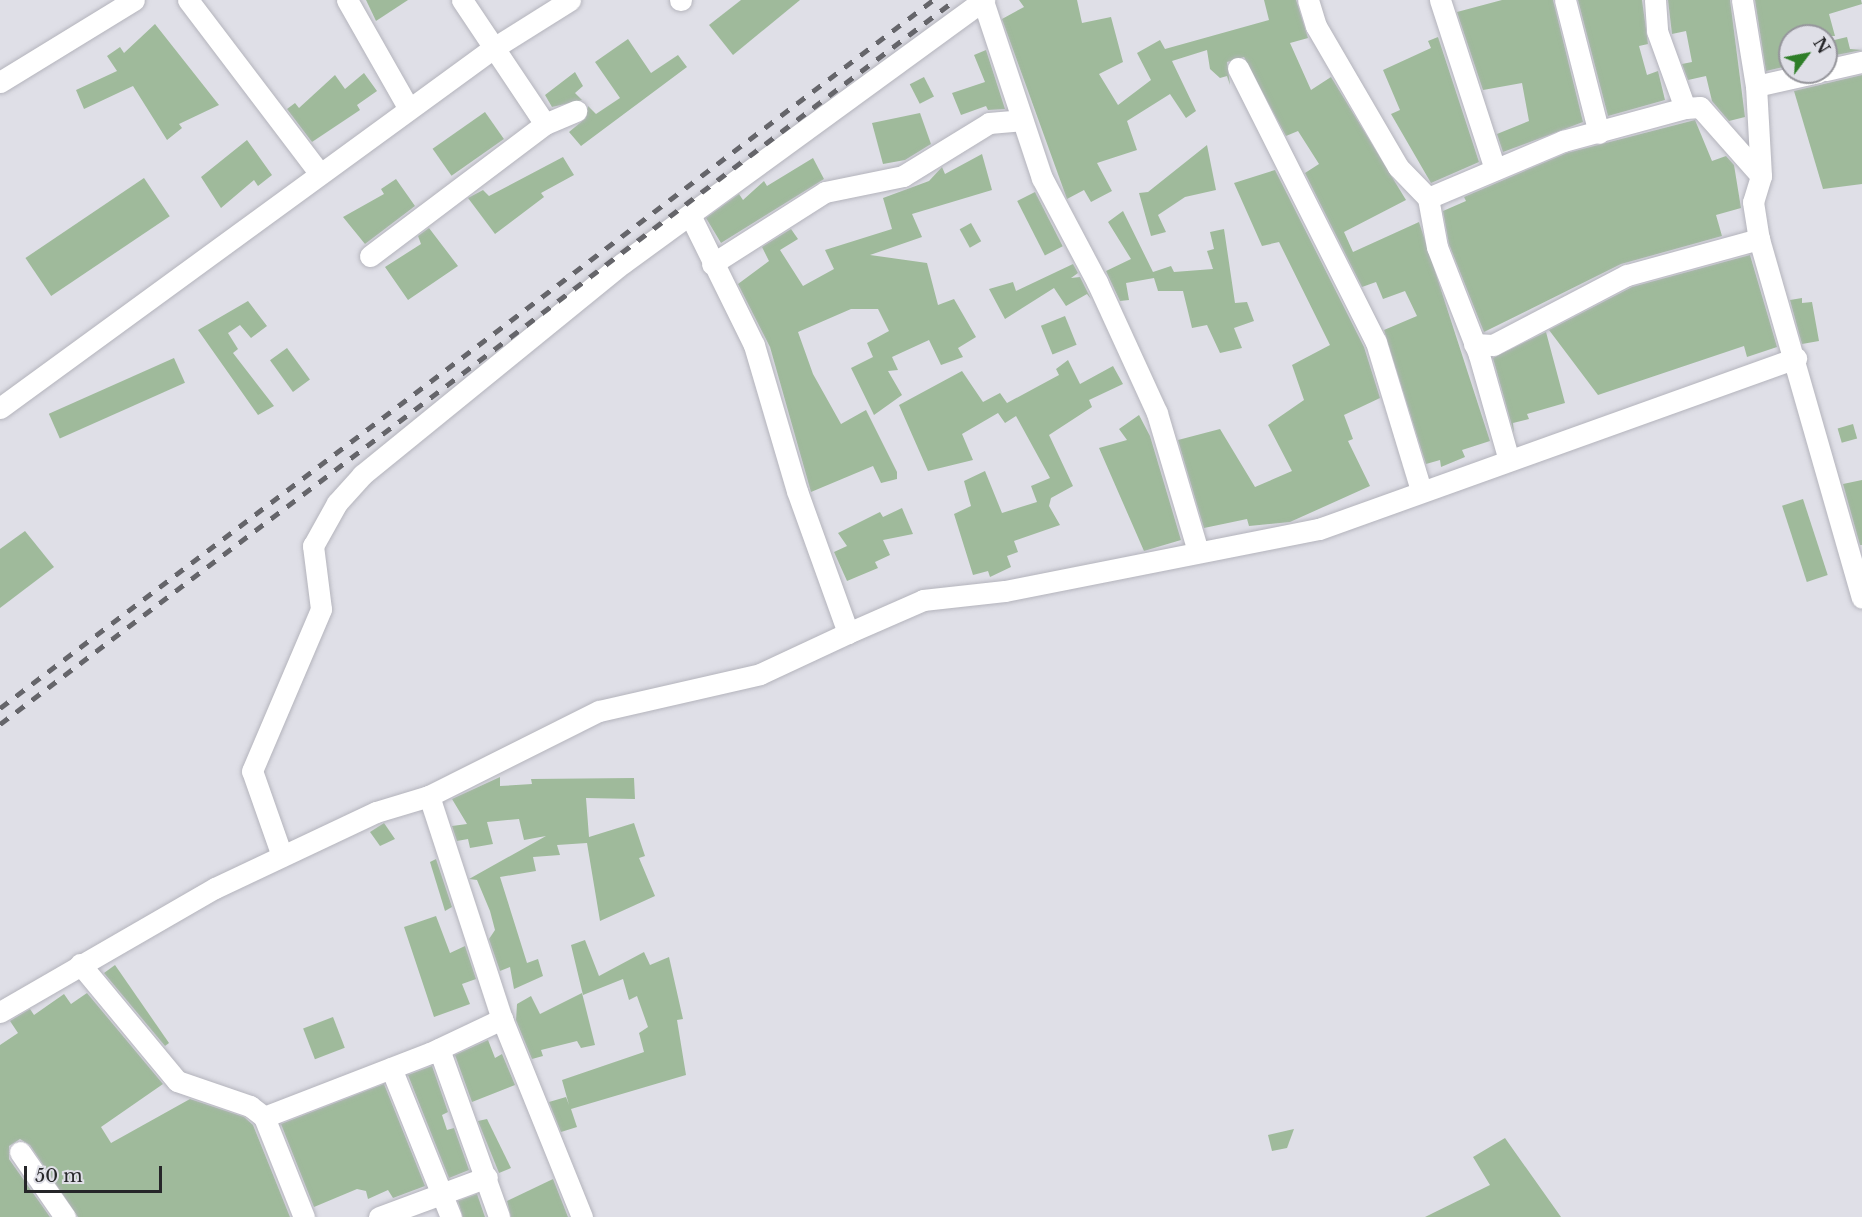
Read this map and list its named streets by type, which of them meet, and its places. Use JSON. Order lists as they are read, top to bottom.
{
  "scale_bar": "50 m",
  "north": "top right"
}
